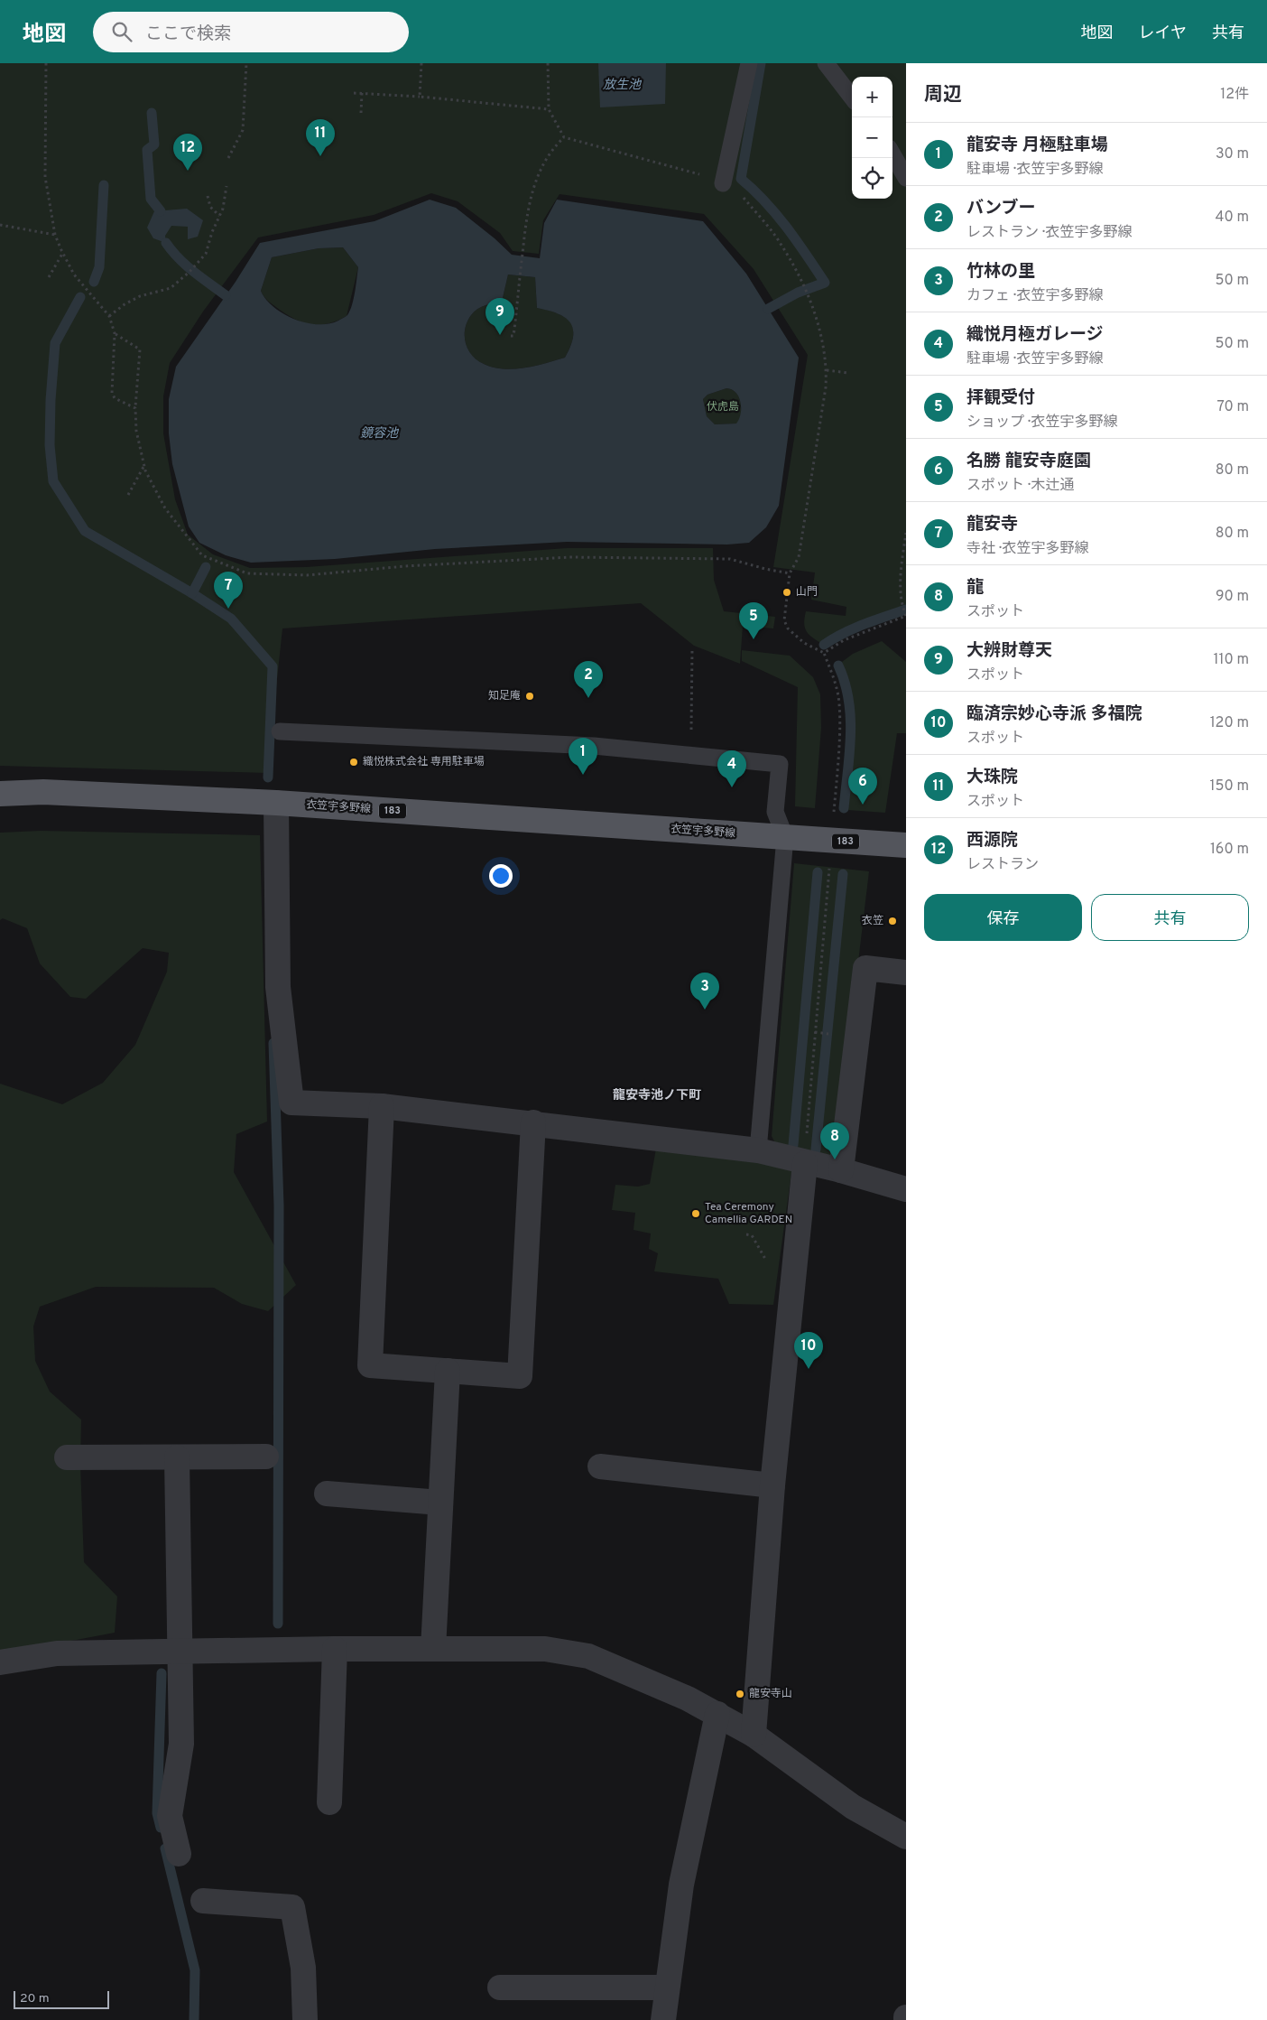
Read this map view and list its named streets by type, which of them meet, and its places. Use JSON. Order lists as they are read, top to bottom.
{
  "streets": {
    "main road": ["衣笠宇多野線", "183"]
  },
  "crossings": [
    ["衣笠宇多野線", "183"]
  ],
  "districts": ["龍安寺池ノ下町"],
  "water": ["放生池", "鏡容池"],
  "parks": ["伏虎島"],
  "places": [
    "山門",
    "知足庵",
    "織悦株式会社 専用駐車場",
    "衣笠",
    "Tea Ceremony Camellia GARDEN",
    "龍安寺山"
  ],
  "scale_bar": "20 m",
  "page": {
    "header": "地図",
    "search": "ここで検索",
    "nav": ["地図", "レイヤ", "共有"],
    "heading": ["周辺", "12件"],
    "map_buttons": ["+", "−"],
    "pins": [
      "11",
      "12",
      "9",
      "7",
      "5",
      "2",
      "1",
      "4",
      "6",
      "3",
      "8",
      "10"
    ],
    "list": [
      {
        "mark": "1",
        "name": "龍安寺 月極駐車場",
        "note": "駐車場 · 衣笠宇多野線",
        "value": "30 m"
      },
      {
        "mark": "2",
        "name": "バンブー",
        "note": "レストラン · 衣笠宇多野線",
        "value": "40 m"
      },
      {
        "mark": "3",
        "name": "竹林の里",
        "note": "カフェ · 衣笠宇多野線",
        "value": "50 m"
      },
      {
        "mark": "4",
        "name": "織悦月極ガレージ",
        "note": "駐車場 · 衣笠宇多野線",
        "value": "50 m"
      },
      {
        "mark": "5",
        "name": "拝観受付",
        "note": "ショップ · 衣笠宇多野線",
        "value": "70 m"
      },
      {
        "mark": "6",
        "name": "名勝 龍安寺庭園",
        "note": "スポット · 木辻通",
        "value": "80 m"
      },
      {
        "mark": "7",
        "name": "龍安寺",
        "note": "寺社 · 衣笠宇多野線",
        "value": "80 m"
      },
      {
        "mark": "8",
        "name": "龍",
        "note": "スポット",
        "value": "90 m"
      },
      {
        "mark": "9",
        "name": "大辨財尊天",
        "note": "スポット",
        "value": "110 m"
      },
      {
        "mark": "10",
        "name": "臨済宗妙心寺派 多福院",
        "note": "スポット",
        "value": "120 m"
      },
      {
        "mark": "11",
        "name": "大珠院",
        "note": "スポット",
        "value": "150 m"
      },
      {
        "mark": "12",
        "name": "西源院",
        "note": "レストラン",
        "value": "160 m"
      }
    ],
    "buttons": ["保存", "共有"],
    "scale": "20 m"
  }
}
